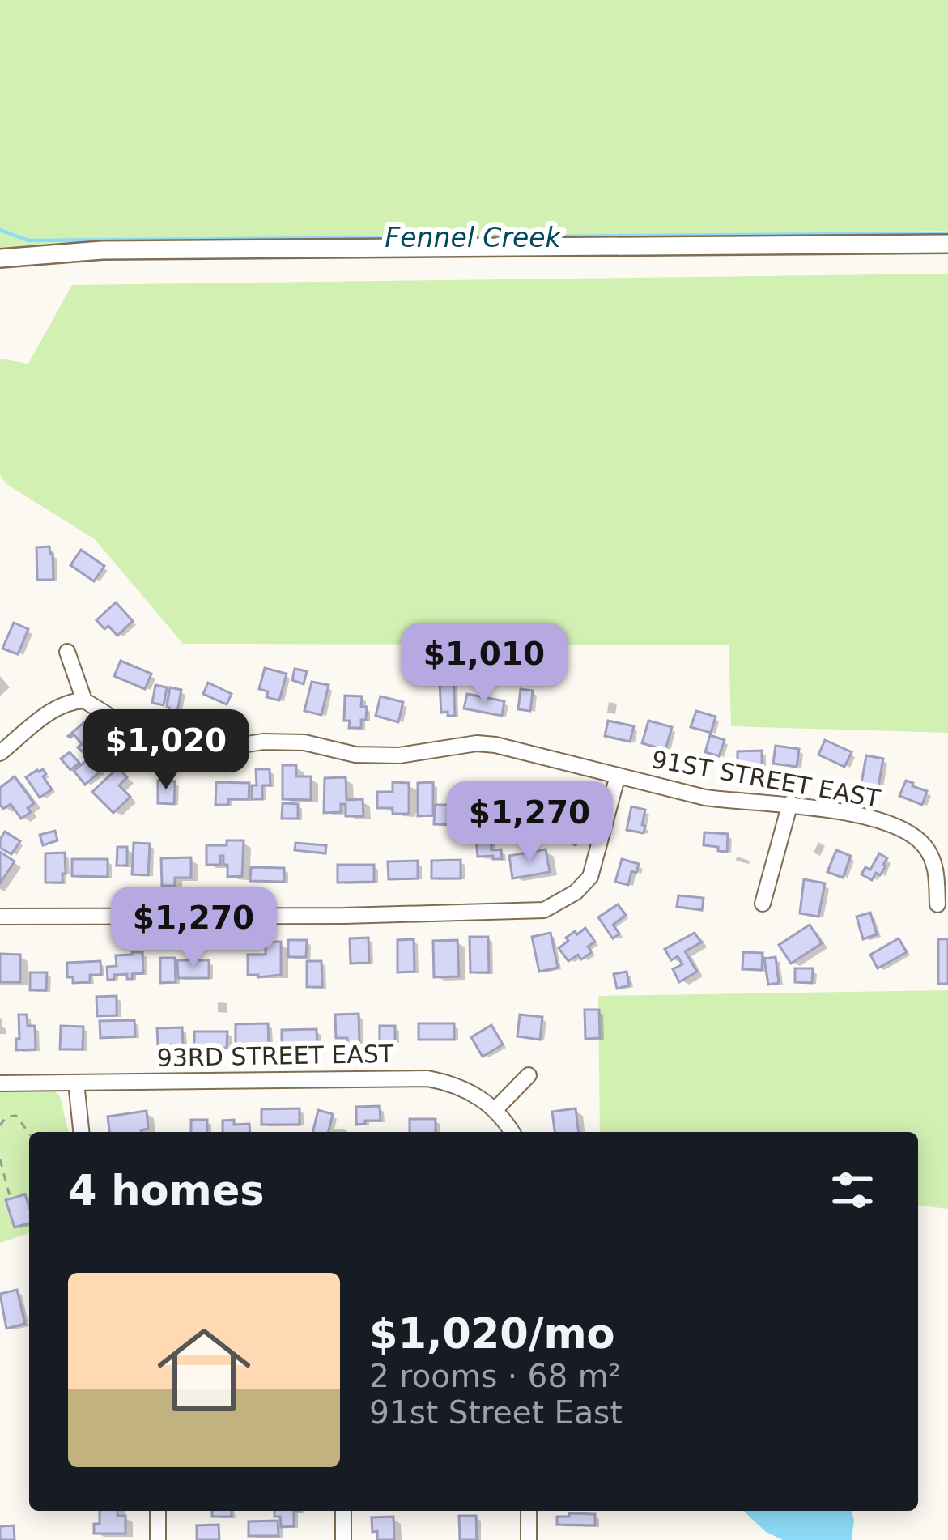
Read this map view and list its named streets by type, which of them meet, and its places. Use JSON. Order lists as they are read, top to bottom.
{
  "streets": {
    "street": ["91ST STREET EAST", "93RD STREET EAST"]
  },
  "water": ["Fennel Creek"],
  "page": {
    "price": [
      "$1,010",
      "$1,020",
      "$1,270",
      "$1,270"
    ],
    "heading": "4 homes",
    "list": [
      {
        "name": "$1,020/mo",
        "note": "2 rooms · 68 m² · 91st Street East"
      }
    ]
  }
}
